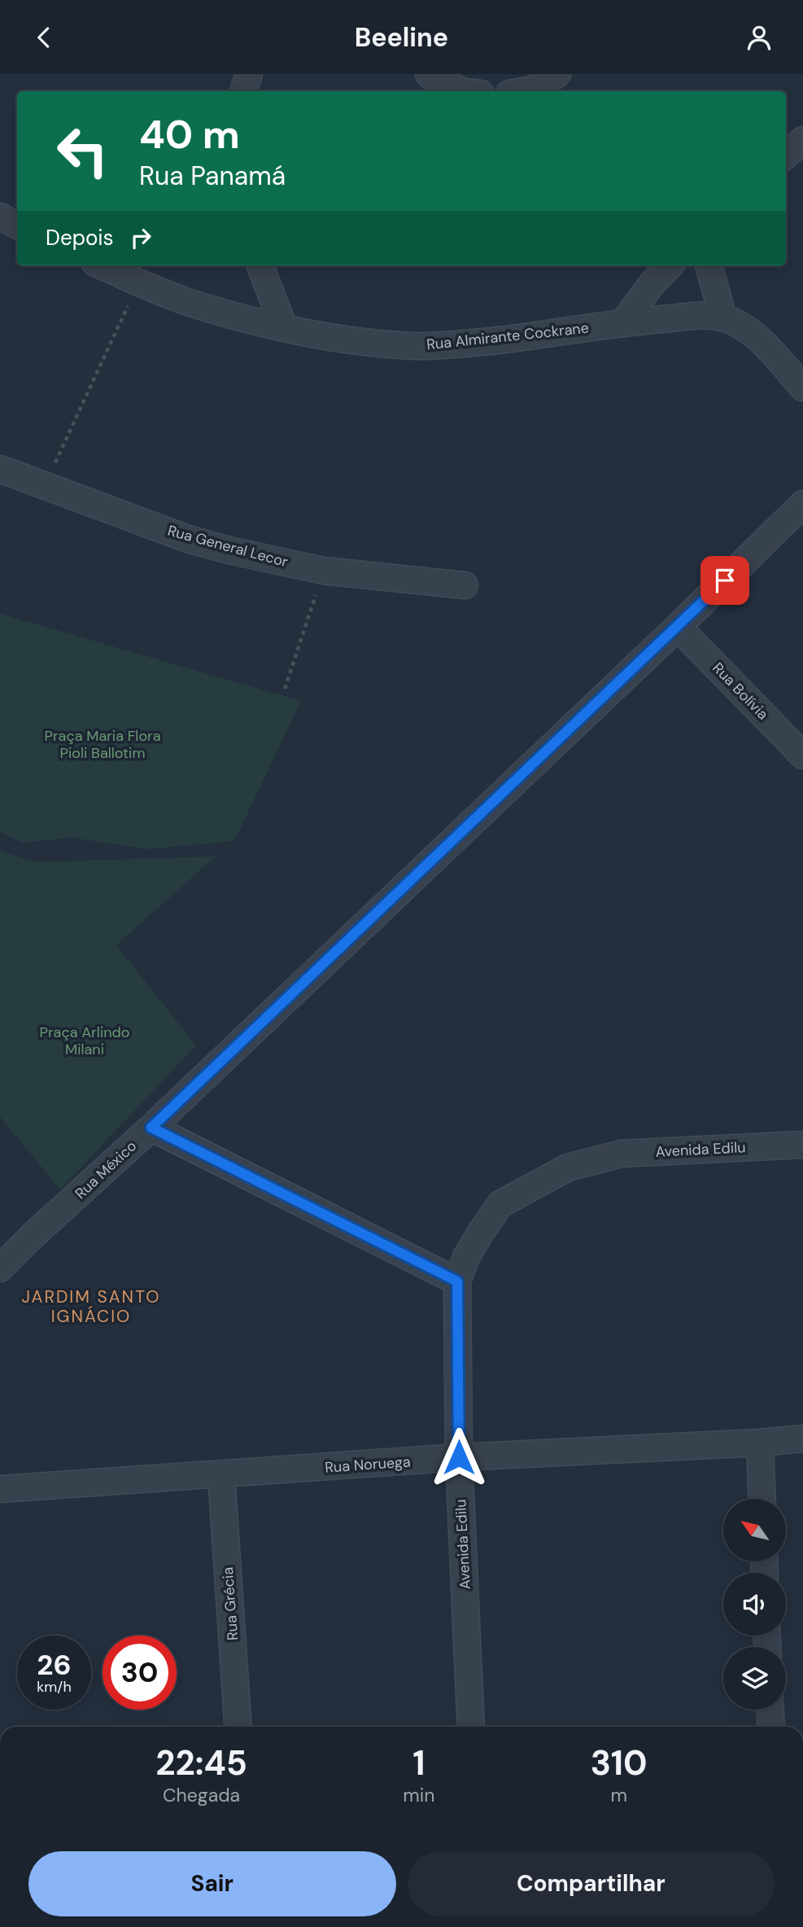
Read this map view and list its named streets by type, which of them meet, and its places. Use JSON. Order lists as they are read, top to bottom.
{
  "streets": {
    "street": [
      "Rua Almirante Cockrane",
      "Rua General Lecor",
      "Rua Bolívia",
      "Avenida Edilu",
      "Rua México",
      "Rua Noruega",
      "Rua Grécia"
    ]
  },
  "crossings": [
    ["Rua Bolívia", "Rua México"],
    ["Avenida Edilu", "Rua Noruega"],
    ["Rua Noruega", "Rua Grécia"]
  ],
  "districts": ["JARDIM SANTO IGNÁCIO"],
  "parks": ["Praça Maria Flora Pioli Ballotim", "Praça Arlindo Milani"],
  "north": "top left",
  "page": {
    "header": "Beeline",
    "turn": ["40 m", "Rua Panamá"],
    "then": "Depois",
    "speed": "26 km/h",
    "limit": "30",
    "eta": [
      "22:45",
      "Chegada",
      "1",
      "min",
      "310",
      "m"
    ],
    "buttons": ["Sair", "Compartilhar"]
  }
}
